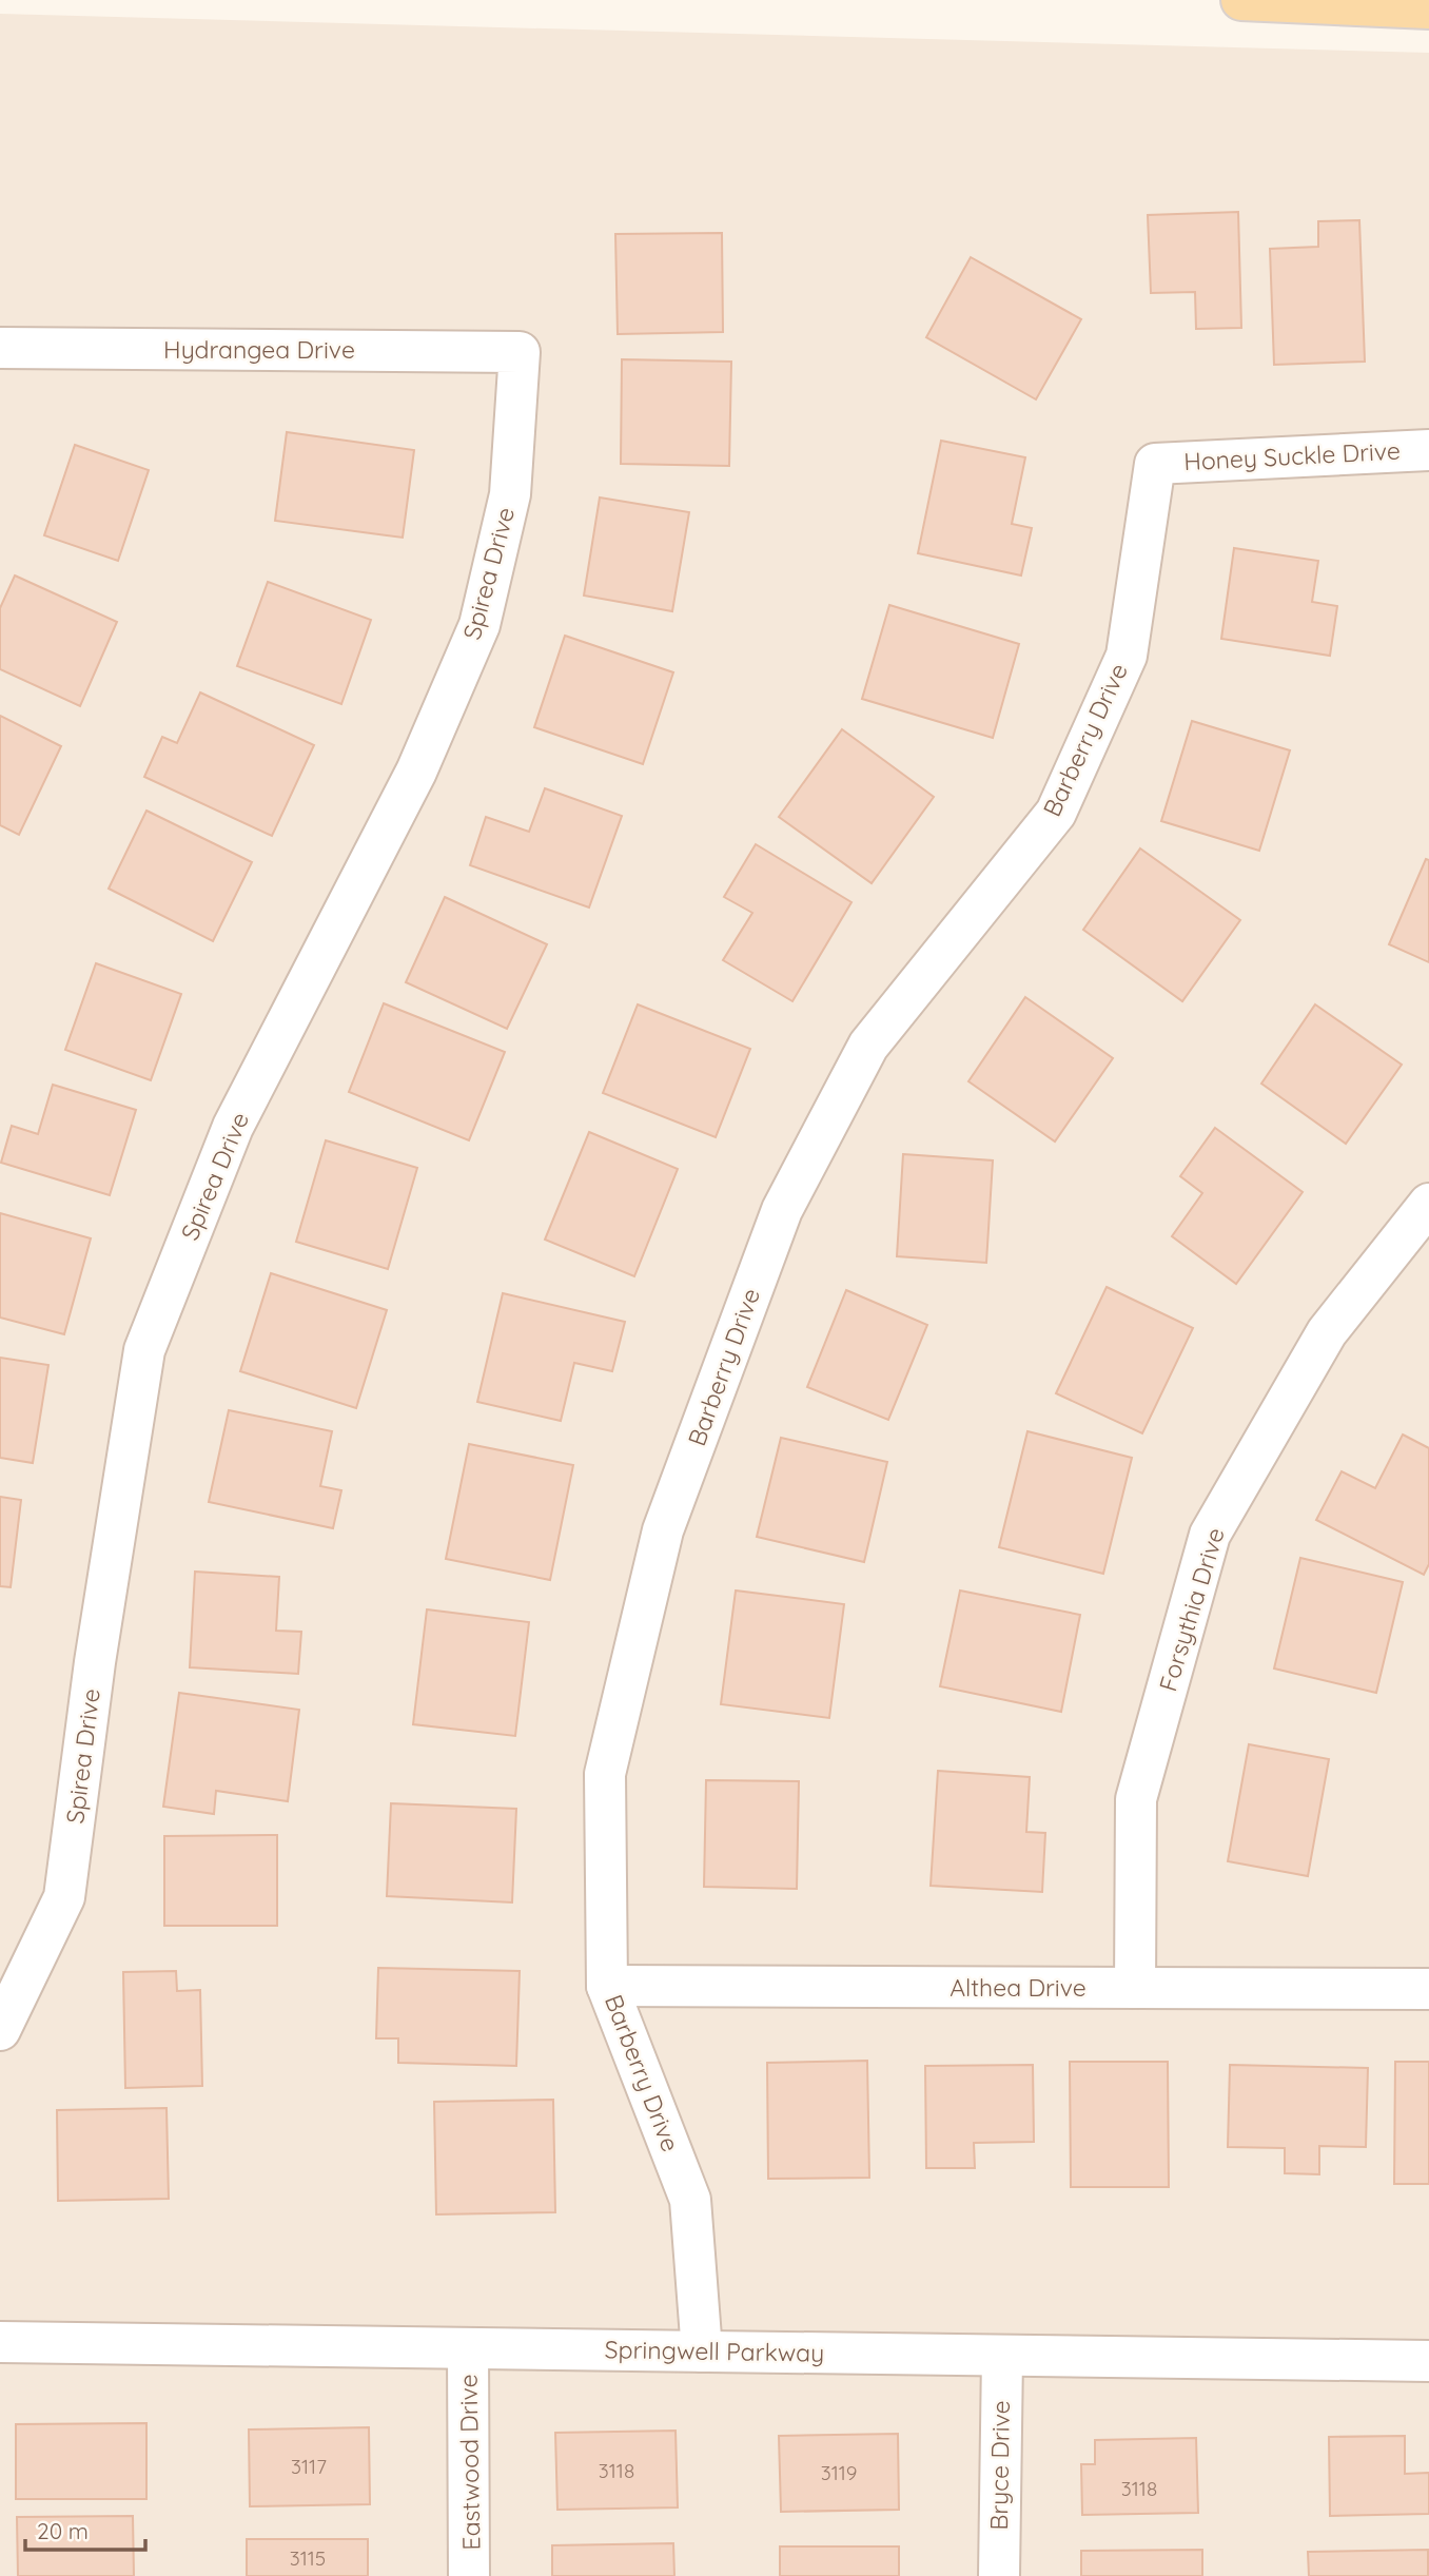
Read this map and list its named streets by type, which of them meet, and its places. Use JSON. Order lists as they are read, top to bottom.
{
  "streets": {
    "street": [
      "Hydrangea Drive",
      "Honey Suckle Drive",
      "Spirea Drive",
      "Barberry Drive",
      "Forsythia Drive",
      "Althea Drive",
      "Springwell Parkway",
      "Eastwood Drive",
      "Bryce Drive"
    ]
  },
  "crossings": [
    ["Hydrangea Drive", "Spirea Drive"],
    ["Honey Suckle Drive", "Barberry Drive"],
    ["Barberry Drive", "Althea Drive"],
    ["Barberry Drive", "Springwell Parkway"],
    ["Forsythia Drive", "Althea Drive"],
    ["Springwell Parkway", "Eastwood Drive"],
    ["Springwell Parkway", "Bryce Drive"]
  ],
  "house_numbers": [
    "3117",
    "3118",
    "3119",
    "3118",
    "3115"
  ],
  "scale_bar": "20 m"
}
